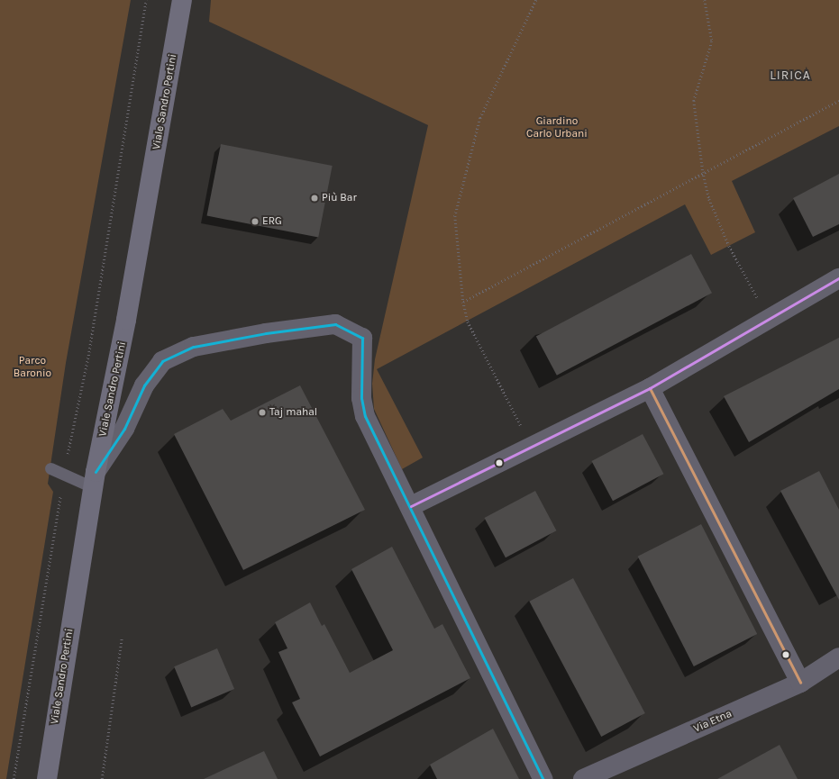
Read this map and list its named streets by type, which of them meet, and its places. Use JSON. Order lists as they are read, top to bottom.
{
  "streets": {
    "main road": ["Viale Sandro Pertini"],
    "street": ["Via Etna"]
  },
  "districts": ["LIRICA"],
  "parks": ["Giardino Carlo Urbani", "Parco Baronio"],
  "places": ["Più Bar", "ERG", "Taj mahal"]
}
